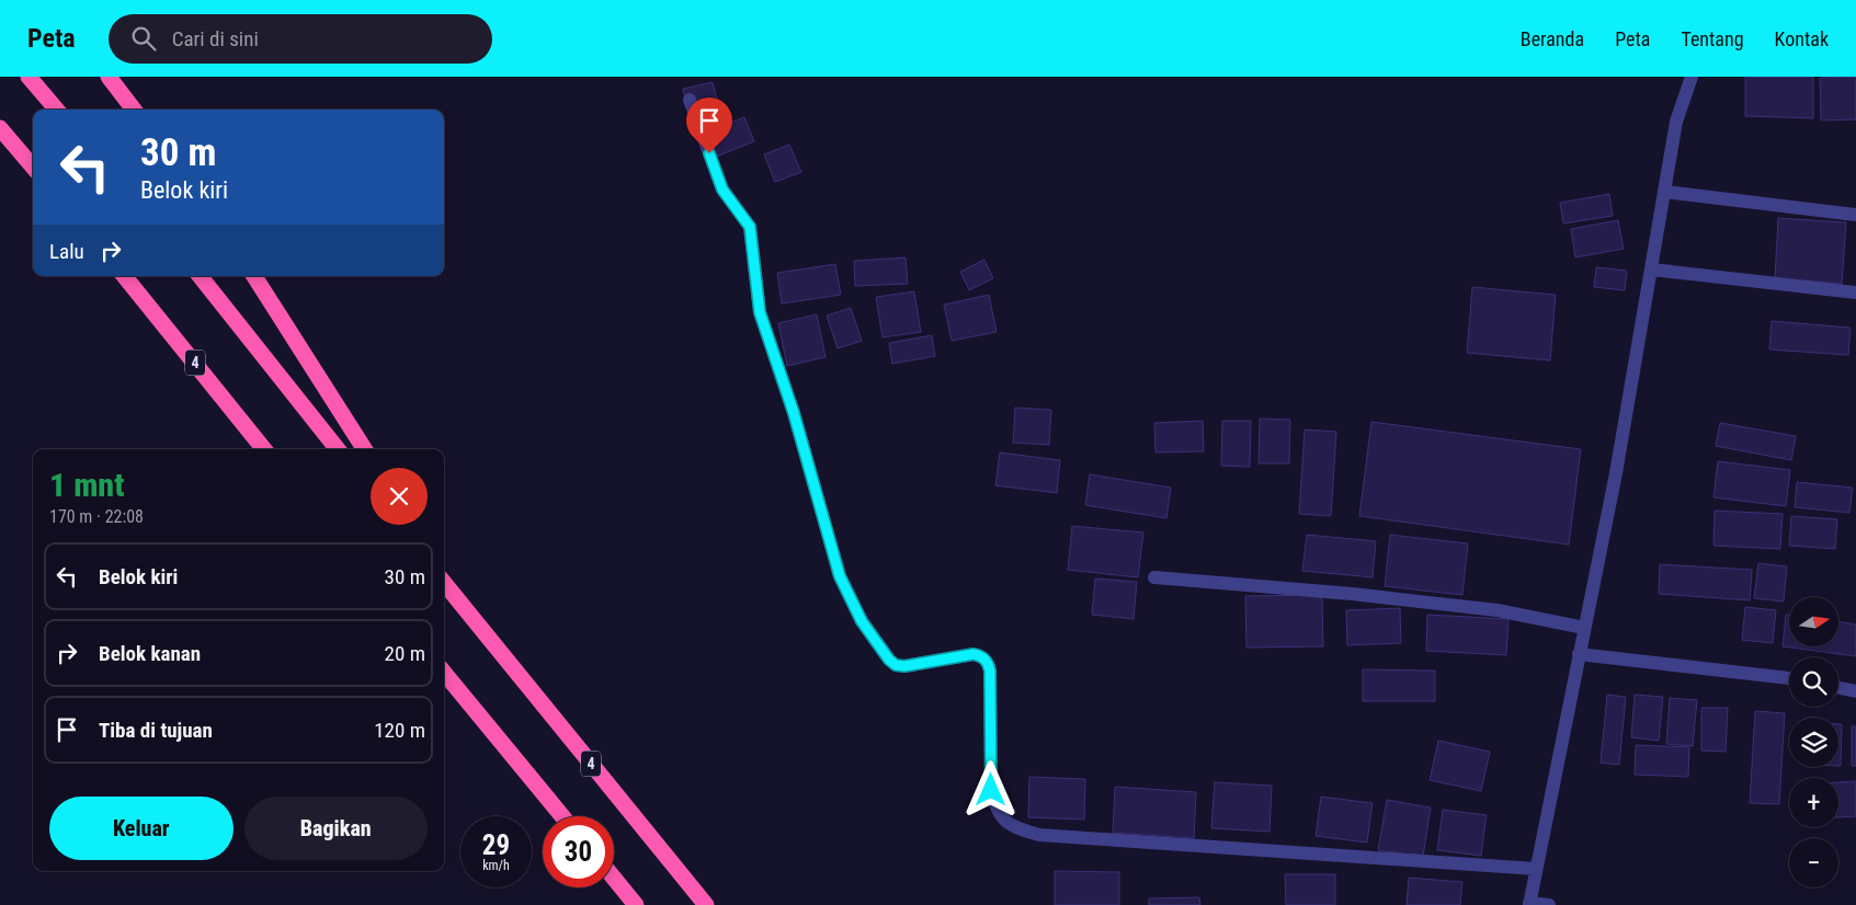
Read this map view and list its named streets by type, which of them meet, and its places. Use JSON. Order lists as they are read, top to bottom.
{
  "streets": {
    "highway": ["4"]
  },
  "north": "right",
  "page": {
    "header": "Peta",
    "search": "Cari di sini",
    "nav": [
      "Beranda",
      "Peta",
      "Tentang",
      "Kontak"
    ],
    "turn": ["30 m", "Belok kiri"],
    "then": "Lalu",
    "heading": ["1 mnt", "170 m · 22:08"],
    "list": [
      {
        "name": "Belok kiri",
        "value": "30 m"
      },
      {
        "name": "Belok kanan",
        "value": "20 m"
      },
      {
        "name": "Tiba di tujuan",
        "value": "120 m"
      }
    ],
    "map_buttons": ["+", "−"],
    "buttons": ["Keluar", "Bagikan"],
    "speed": "29 km/h",
    "limit": "30"
  }
}
